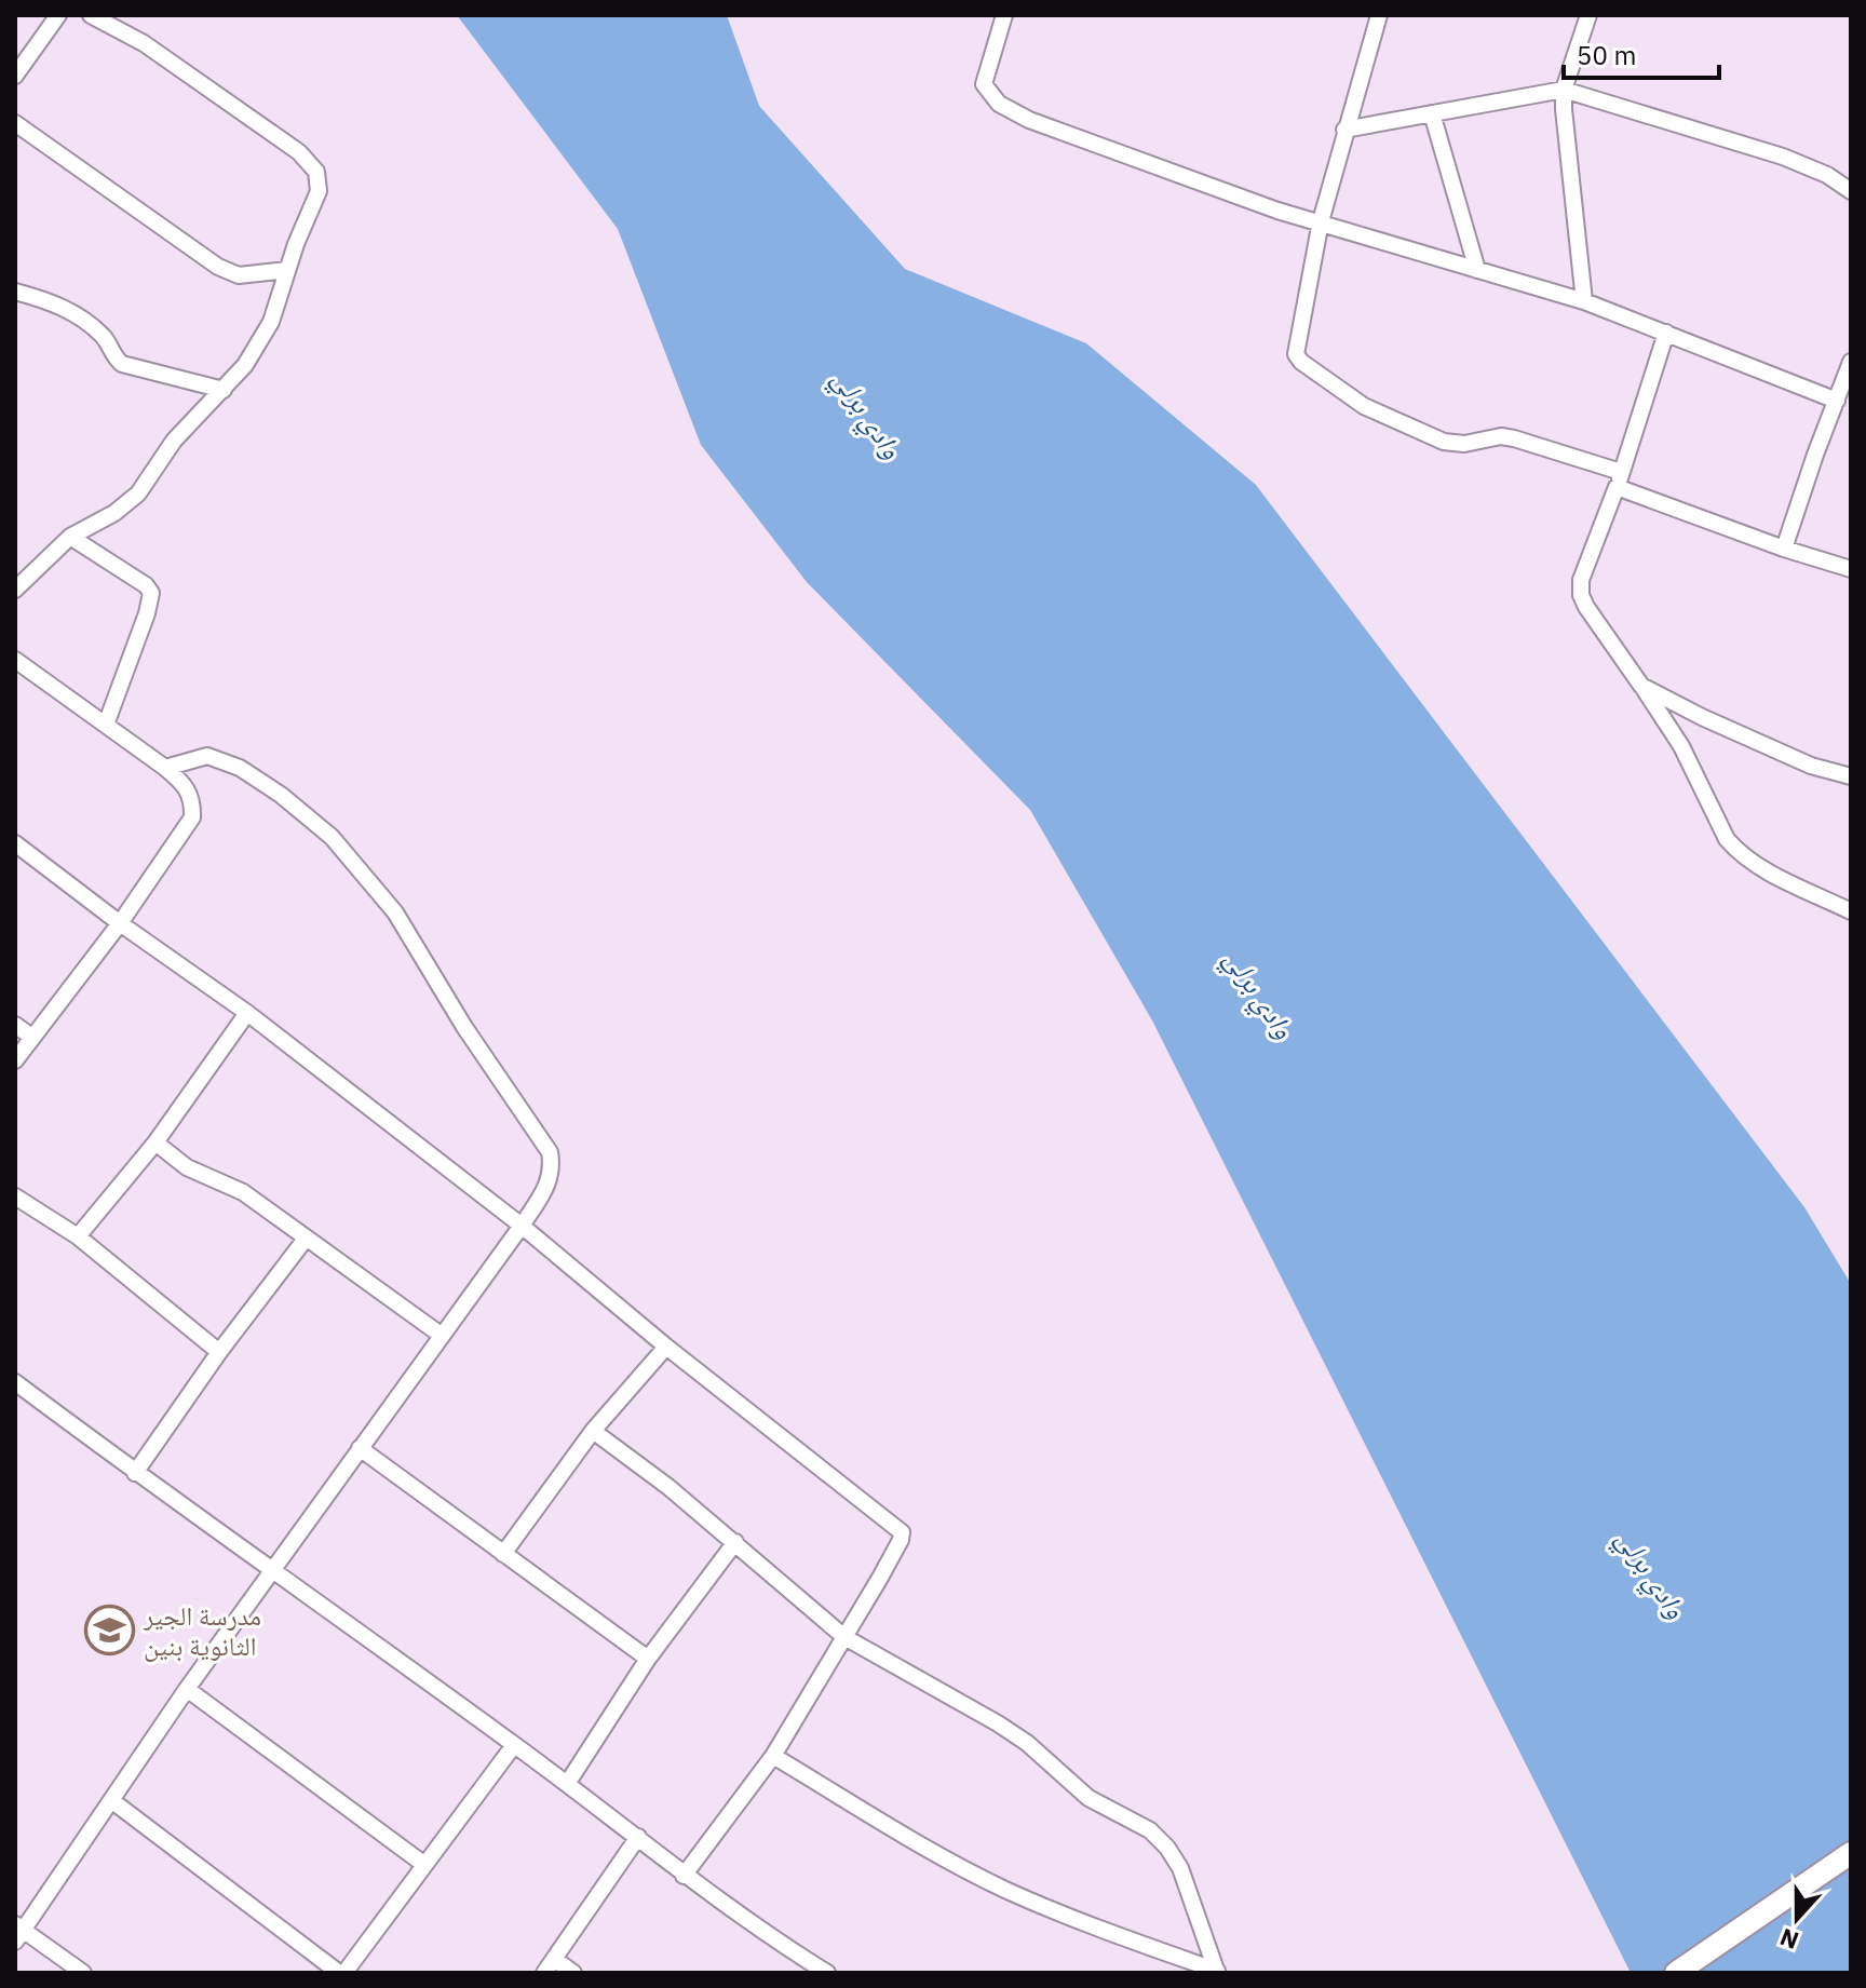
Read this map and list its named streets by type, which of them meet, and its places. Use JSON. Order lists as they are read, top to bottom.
{
  "water": ["وادي برلي"],
  "places": {
    "school or university": ["مدرسة الجير الثانوية بنين"]
  },
  "scale_bar": "50 m",
  "north": "bottom"
}
